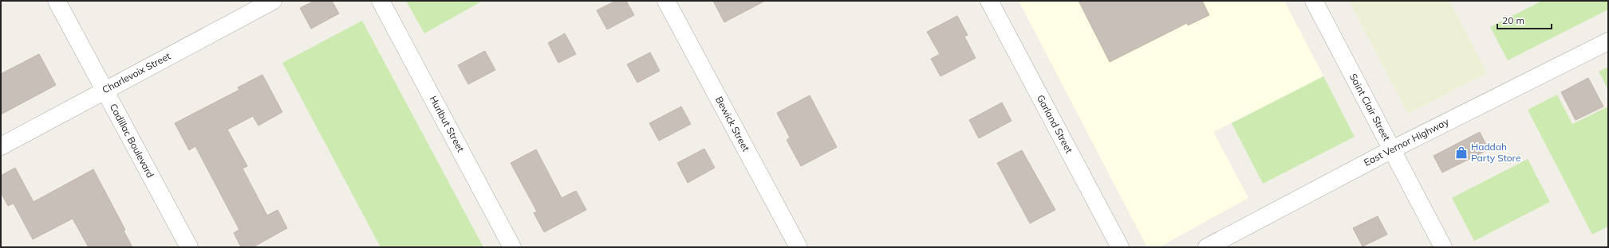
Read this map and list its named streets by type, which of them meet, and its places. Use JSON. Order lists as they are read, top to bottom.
{
  "streets": {
    "street": [
      "Charlevoix Street",
      "Saint Clair Street",
      "Hurlbut Street",
      "Bewick Street",
      "Garland Street",
      "Cadillac Boulevard",
      "East Vernor Highway"
    ]
  },
  "crossings": [
    ["Charlevoix Street", "Cadillac Boulevard"],
    ["Saint Clair Street", "East Vernor Highway"]
  ],
  "places": {
    "shop": ["Haddah Party Store"]
  },
  "scale_bar": "20 m"
}
